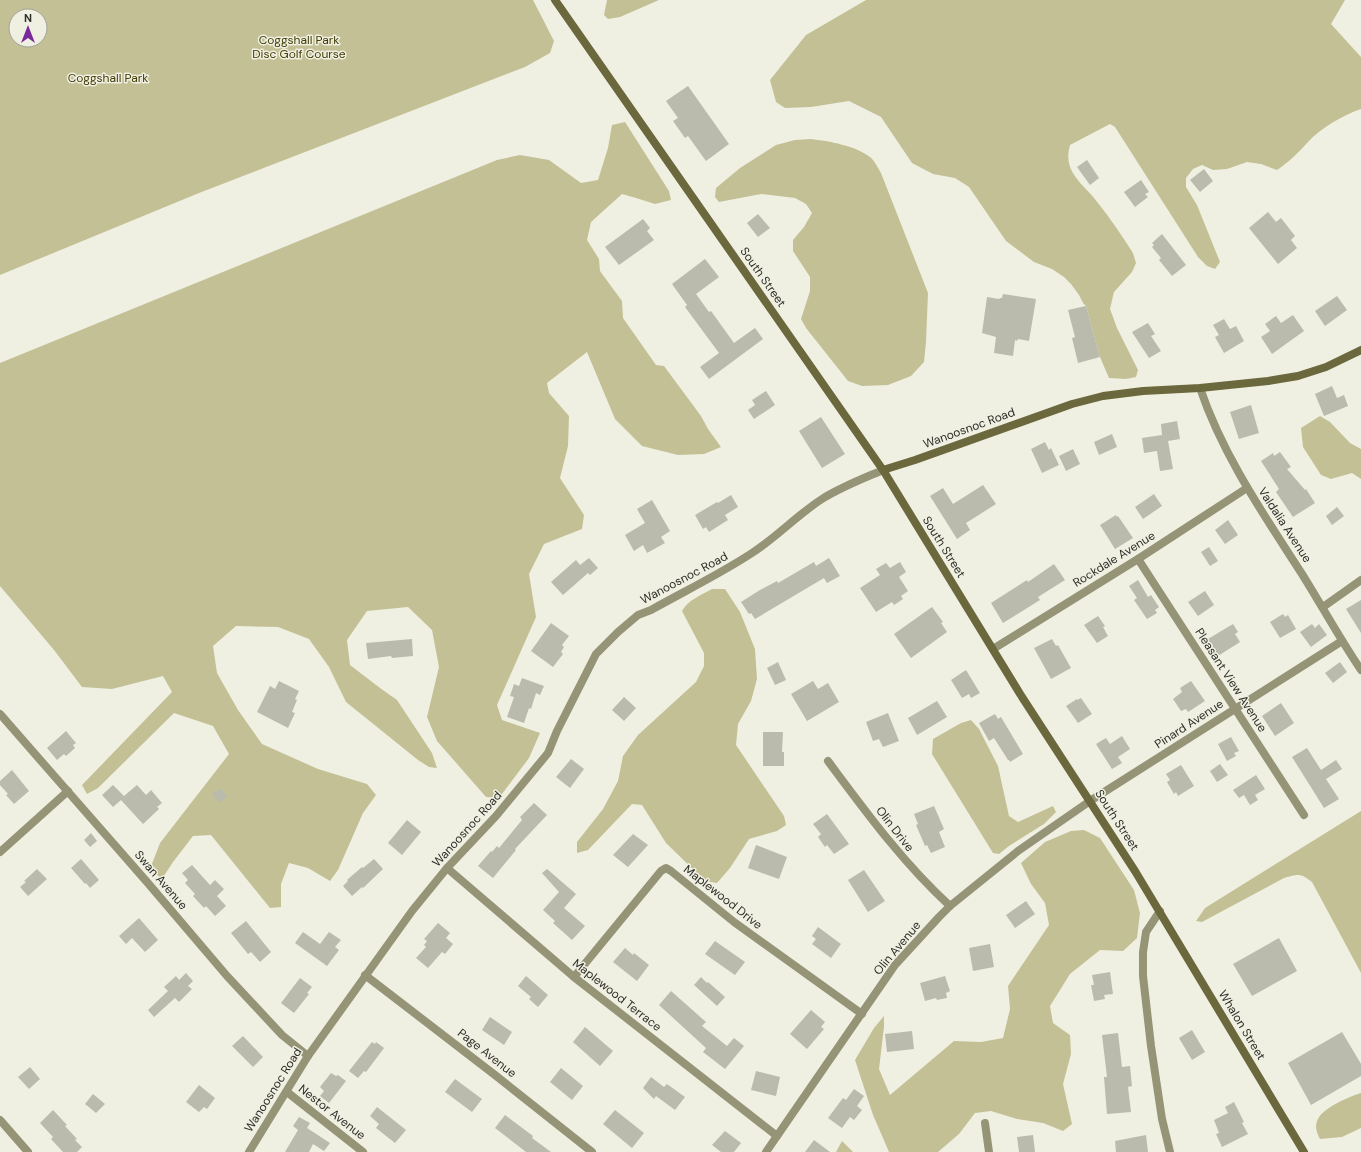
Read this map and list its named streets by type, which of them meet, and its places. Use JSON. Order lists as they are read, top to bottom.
{
  "streets": {
    "main road": ["South Street", "Wanoosnoc Road", "Whalon Street"],
    "street": [
      "Valdalia Avenue",
      "Rockdale Avenue",
      "Pleasant View Avenue",
      "Pinard Avenue",
      "Olin Drive",
      "Swan Avenue",
      "Maplewood Drive",
      "Olin Avenue",
      "Maplewood Terrace",
      "Page Avenue",
      "Nestor Avenue"
    ]
  },
  "crossings": [
    ["South Street", "Wanoosnoc Road"],
    ["South Street", "Rockdale Avenue"],
    ["South Street", "Pinard Avenue"],
    ["South Street", "Olin Avenue"],
    ["South Street", "Whalon Street"],
    ["Wanoosnoc Road", "Valdalia Avenue"],
    ["Wanoosnoc Road", "Swan Avenue"],
    ["Wanoosnoc Road", "Maplewood Terrace"],
    ["Wanoosnoc Road", "Page Avenue"],
    ["Wanoosnoc Road", "Nestor Avenue"],
    ["Valdalia Avenue", "Rockdale Avenue"],
    ["Valdalia Avenue", "Pinard Avenue"],
    ["Rockdale Avenue", "Pleasant View Avenue"],
    ["Pleasant View Avenue", "Pinard Avenue"],
    ["Pinard Avenue", "Olin Avenue"],
    ["Olin Drive", "Olin Avenue"],
    ["Maplewood Drive", "Olin Avenue"],
    ["Maplewood Drive", "Maplewood Terrace"],
    ["Olin Avenue", "Maplewood Terrace"]
  ],
  "parks": ["Coggshall Park Disc Golf Course", "Coggshall Park"],
  "north": "top"
}
